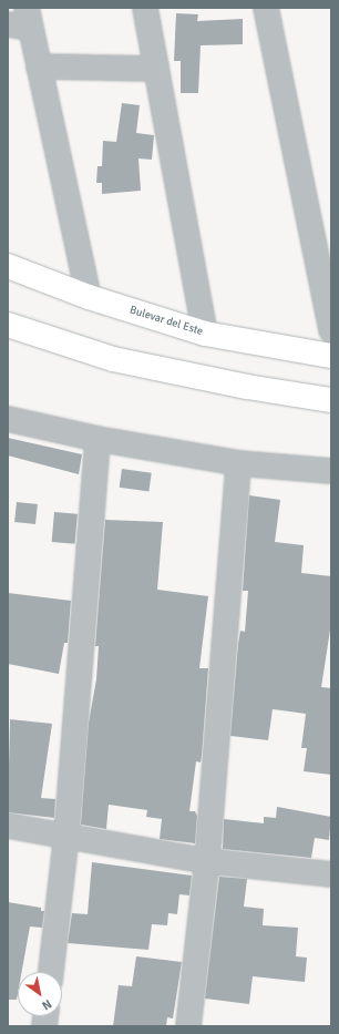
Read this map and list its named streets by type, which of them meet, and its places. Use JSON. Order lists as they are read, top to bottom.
{
  "streets": {
    "highway": ["Bulevar del Este"]
  },
  "north": "bottom right"
}
